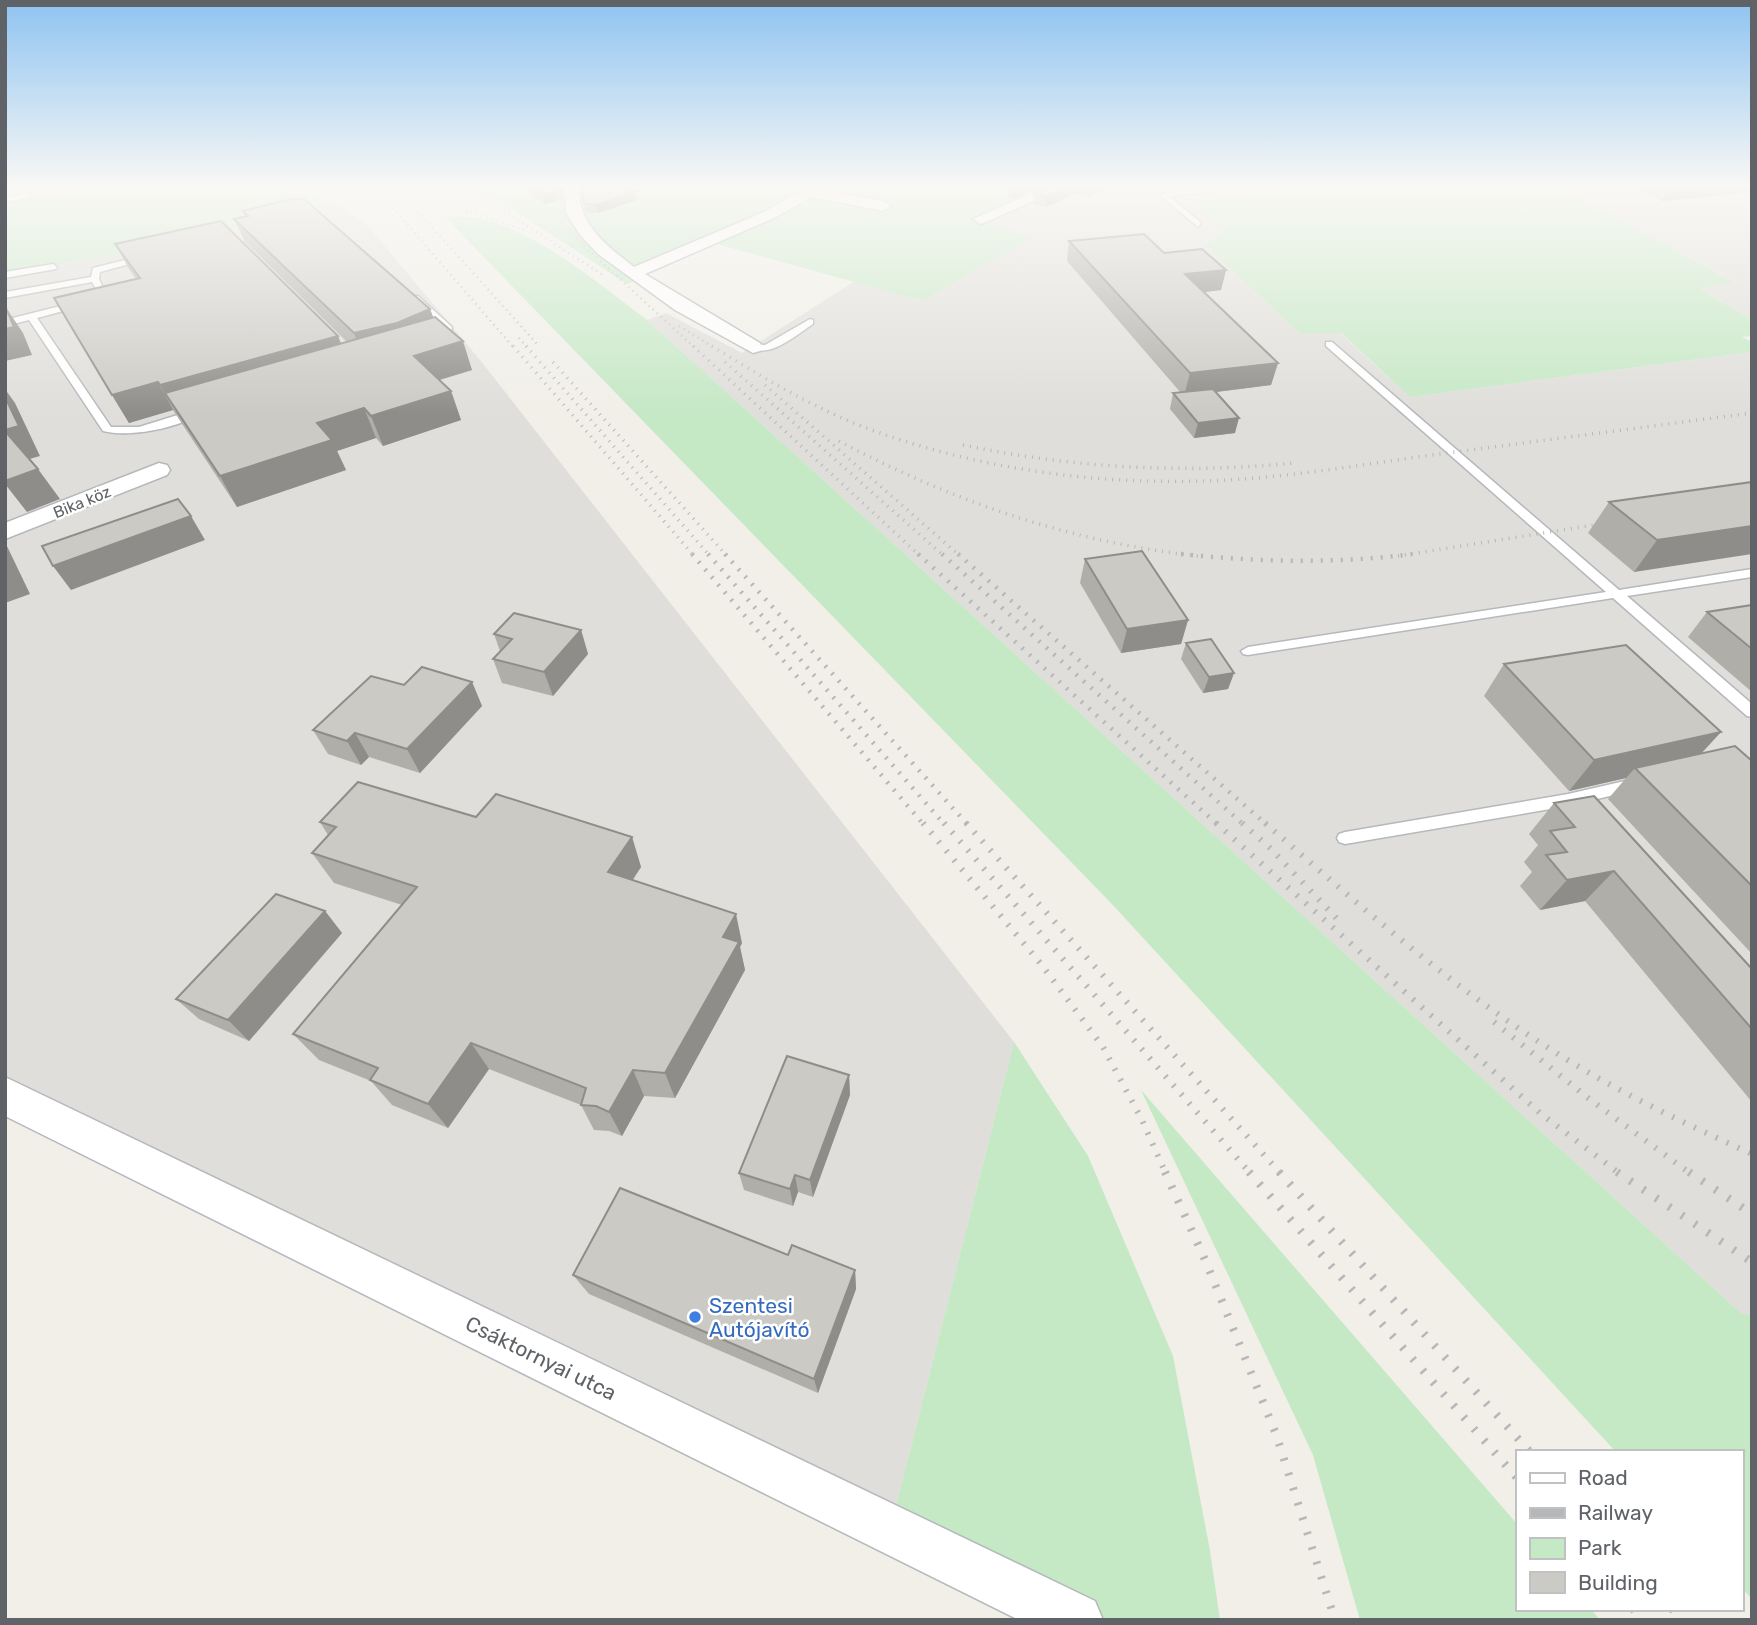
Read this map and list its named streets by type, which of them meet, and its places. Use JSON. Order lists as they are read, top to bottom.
{
  "streets": {
    "street": ["Bika köz", "Csáktornyai utca"]
  },
  "places": ["Szentesi Autójavító"],
  "legend": [
    "Road",
    "Railway",
    "Park",
    "Building"
  ]
}
